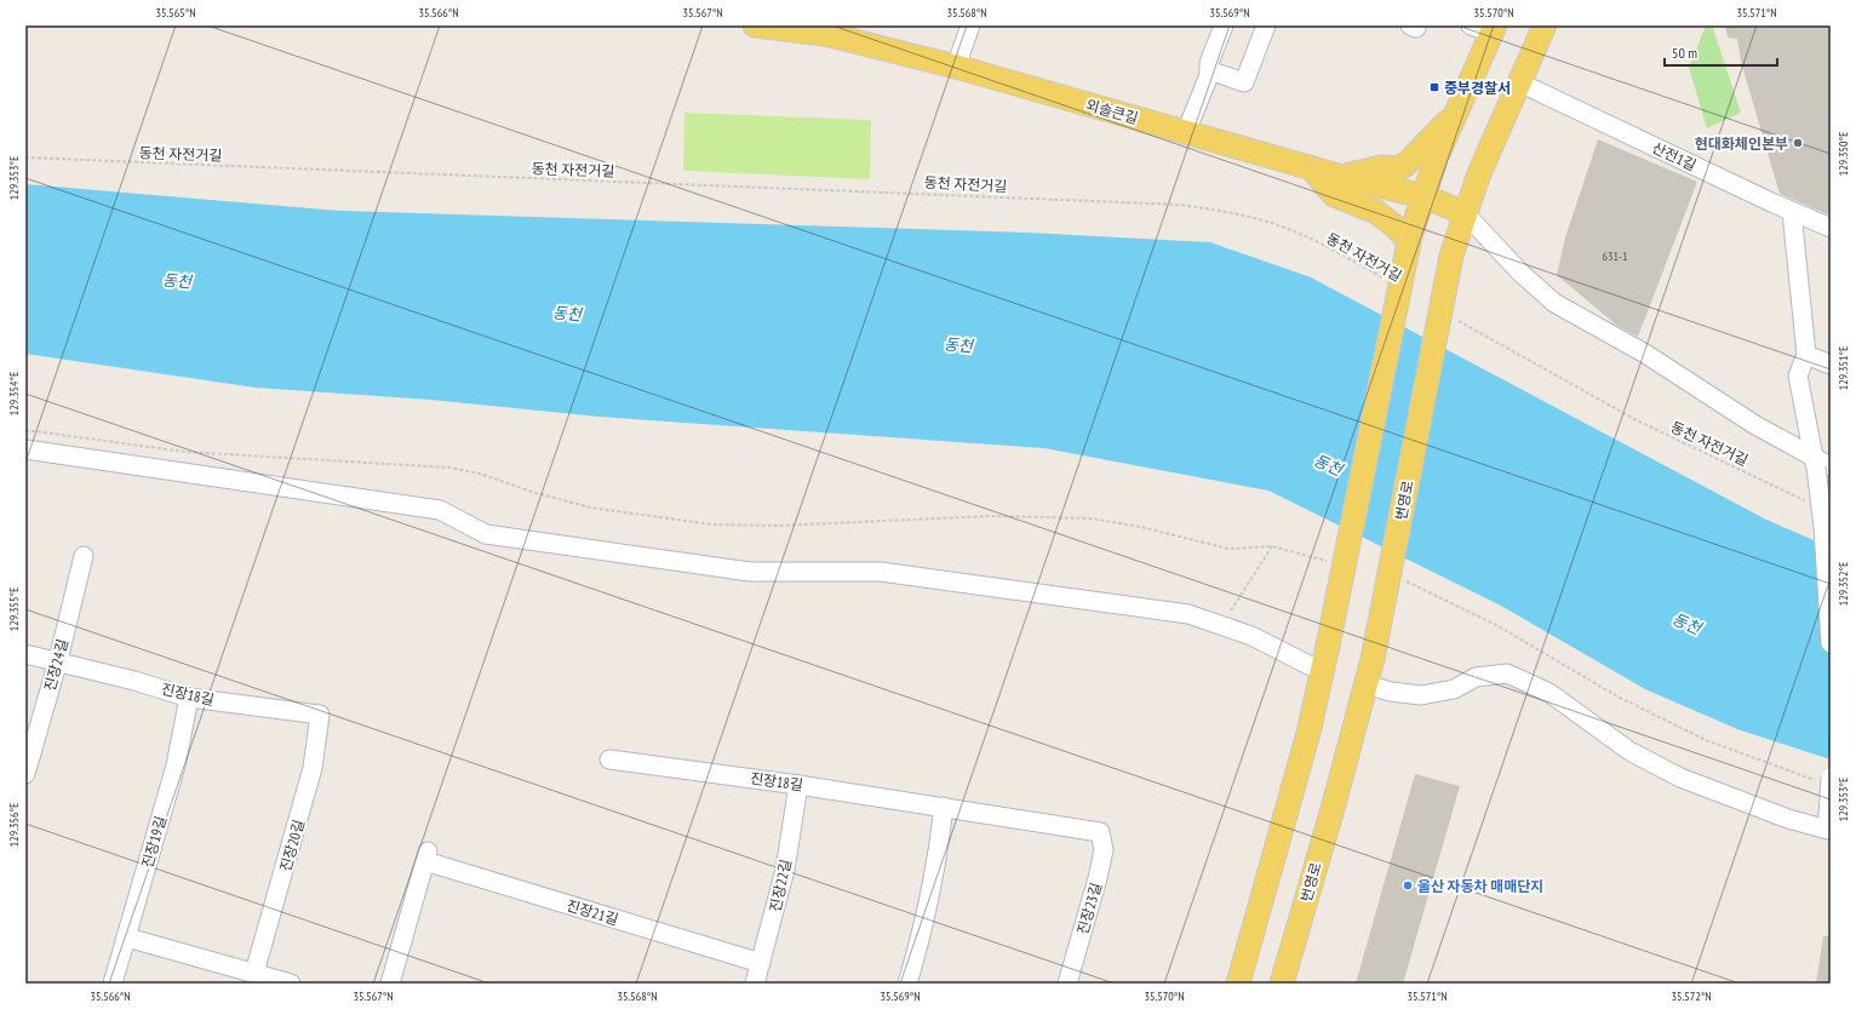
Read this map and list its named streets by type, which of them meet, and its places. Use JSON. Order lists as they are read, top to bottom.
{
  "streets": {
    "main road": ["외솔큰길", "번영로"],
    "street": [
      "산전1길",
      "진장24길",
      "진장18길",
      "진장19길",
      "진장20길",
      "진장22길",
      "진장23길",
      "진장21길"
    ],
    "path": ["동천 자전거길"]
  },
  "crossings": [
    ["외솔큰길", "번영로"],
    ["산전1길", "번영로"],
    ["진장24길", "진장18길"],
    ["진장18길", "진장19길"],
    ["진장18길", "진장20길"],
    ["진장18길", "진장22길"],
    ["진장18길", "진장23길"],
    ["진장22길", "진장21길"]
  ],
  "water": ["동천"],
  "places": {
    "transit": ["중부경찰서"],
    "other": ["현대화체인본부", "울산 자동차 매매단지"]
  },
  "house_numbers": ["631-1"],
  "scale_bar": "50 m",
  "coordinates": [
    "35.565°N",
    "35.566°N",
    "35.567°N",
    "35.568°N",
    "35.569°N",
    "35.570°N",
    "35.571°N",
    "129.350°E",
    "129.353°E",
    "129.351°E",
    "129.354°E",
    "129.352°E",
    "129.355°E",
    "129.356°E",
    "35.572°N"
  ]
}
